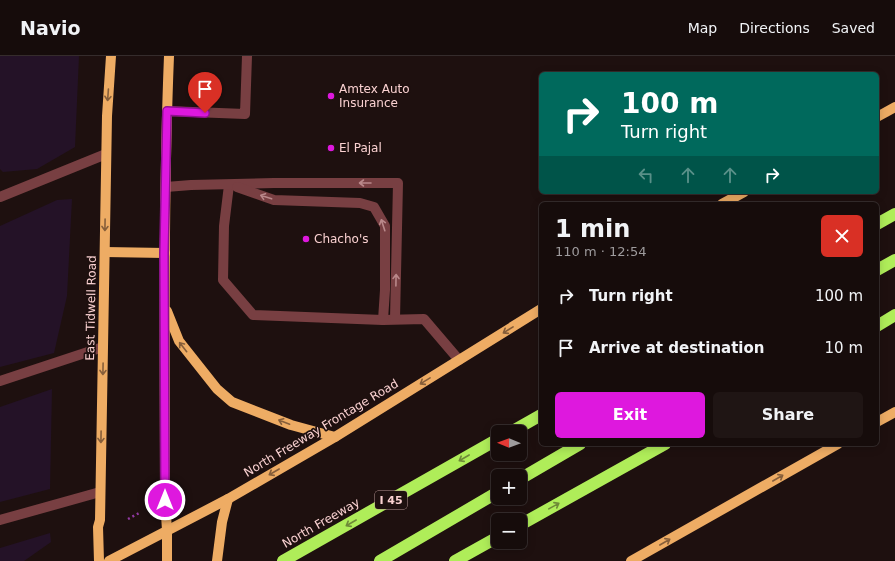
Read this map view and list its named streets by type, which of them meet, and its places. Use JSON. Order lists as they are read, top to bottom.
{
  "streets": {
    "highway": ["I 45", "North Freeway"],
    "main road": ["East Tidwell Road", "North Freeway Frontage Road"]
  },
  "one_way": ["North Freeway Frontage Road"],
  "places": ["Amtex Auto Insurance", "El Pajal", "Chacho's"],
  "north": "left",
  "page": {
    "header": "Navio",
    "nav": ["Map", "Directions", "Saved"],
    "turn": ["100 m", "Turn right"],
    "heading": ["1 min", "110 m · 12:54"],
    "list": [
      {
        "name": "Turn right",
        "value": "100 m"
      },
      {
        "name": "Arrive at destination",
        "value": "10 m"
      }
    ],
    "buttons": ["Exit", "Share"],
    "map_buttons": ["+", "−"]
  }
}
